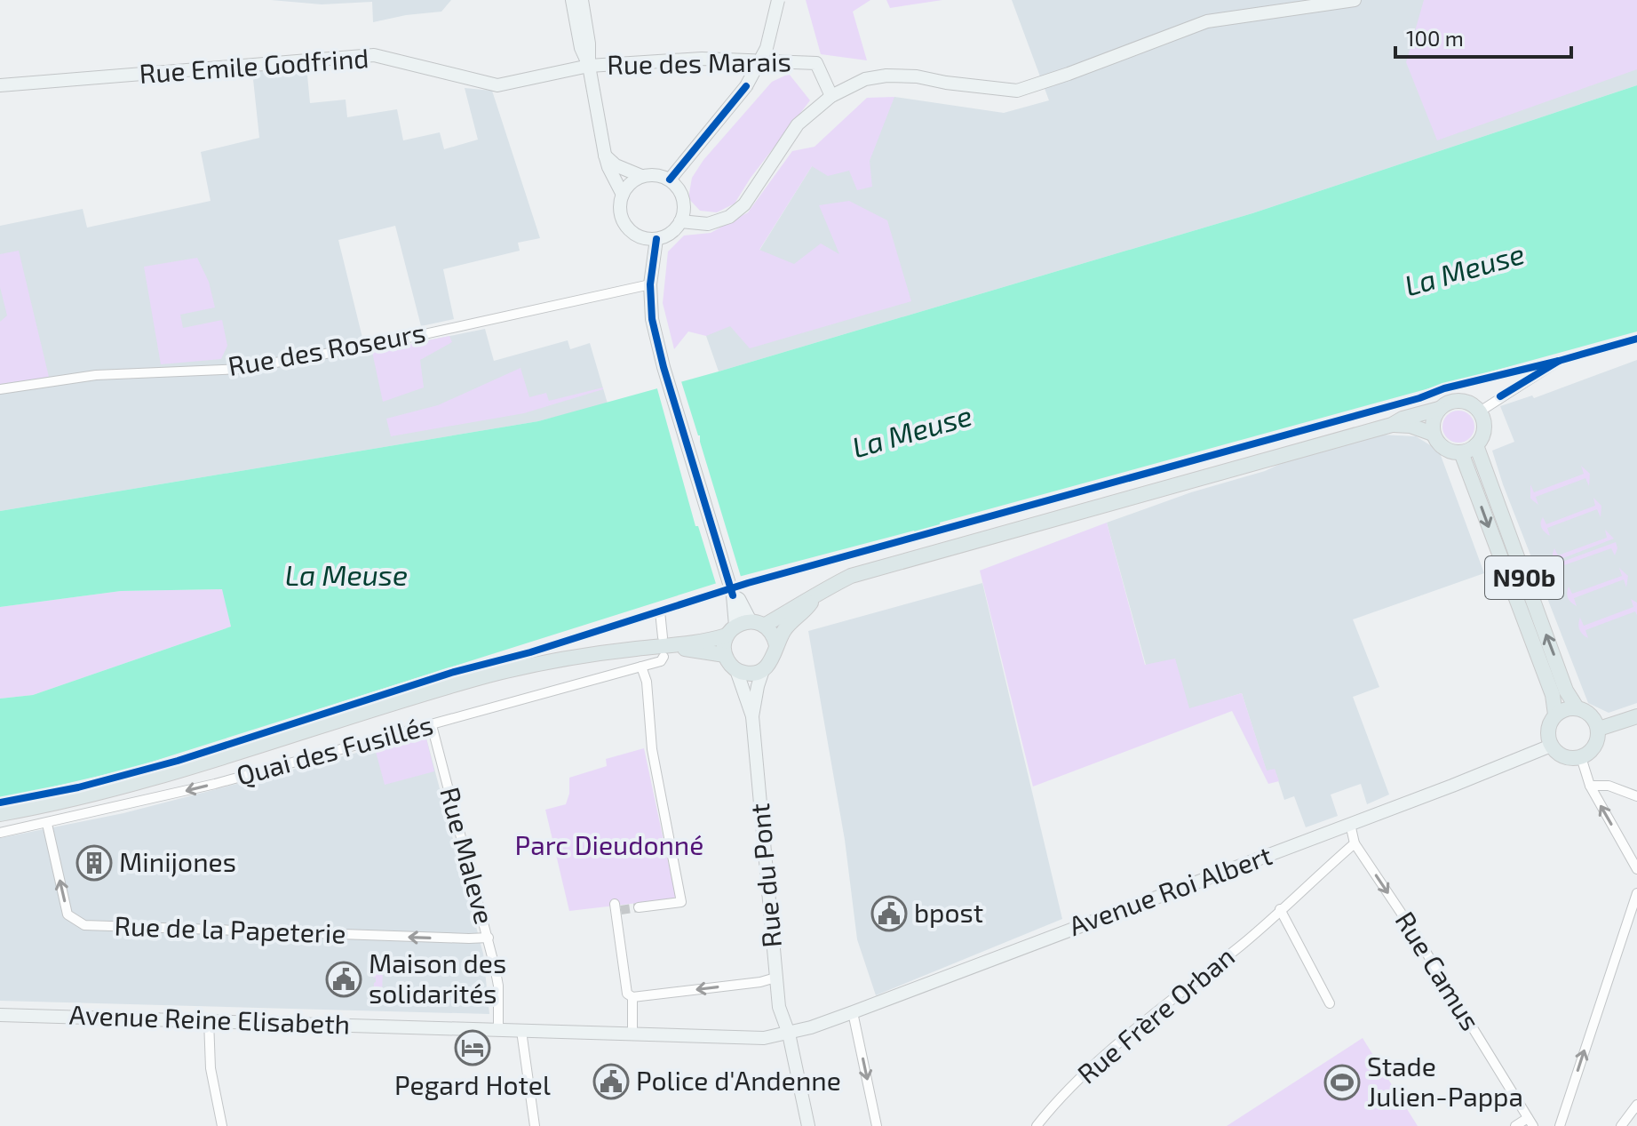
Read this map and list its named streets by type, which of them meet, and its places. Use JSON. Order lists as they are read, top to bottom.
{
  "streets": {
    "main road": [
      "Rue des Marais",
      "Rue Emile Godfrind",
      "N90b",
      "Rue du Pont",
      "Avenue Roi Albert",
      "Avenue Reine Elisabeth"
    ],
    "street": [
      "Rue des Roseurs",
      "Quai des Fusillés",
      "Rue Maleve",
      "Rue de la Papeterie",
      "Rue Camus",
      "Rue Frère Orban"
    ]
  },
  "crossings": [
    ["Rue des Marais", "Rue Emile Godfrind"],
    ["N90b", "Avenue Roi Albert"],
    ["Quai des Fusillés", "Rue Maleve"],
    ["Quai des Fusillés", "Rue de la Papeterie"],
    ["Rue Maleve", "Rue de la Papeterie"],
    ["Rue Maleve", "Avenue Reine Elisabeth"],
    ["Rue du Pont", "Avenue Roi Albert"],
    ["Rue du Pont", "Avenue Reine Elisabeth"],
    ["Avenue Roi Albert", "Rue Camus"],
    ["Avenue Roi Albert", "Avenue Reine Elisabeth"],
    ["Rue Camus", "Rue Frère Orban"]
  ],
  "one_way": ["Quai des Fusillés", "Rue de la Papeterie", "Rue Camus"],
  "water": ["La Meuse"],
  "parks": ["Parc Dieudonné"],
  "places": {
    "building": ["Minijones"],
    "public building": ["bpost", "Maison des solidarités", "Police d'Andenne"],
    "hotel": ["Pegard Hotel"],
    "sports": ["Stade Julien-Pappa"]
  },
  "scale_bar": "100 m"
}
